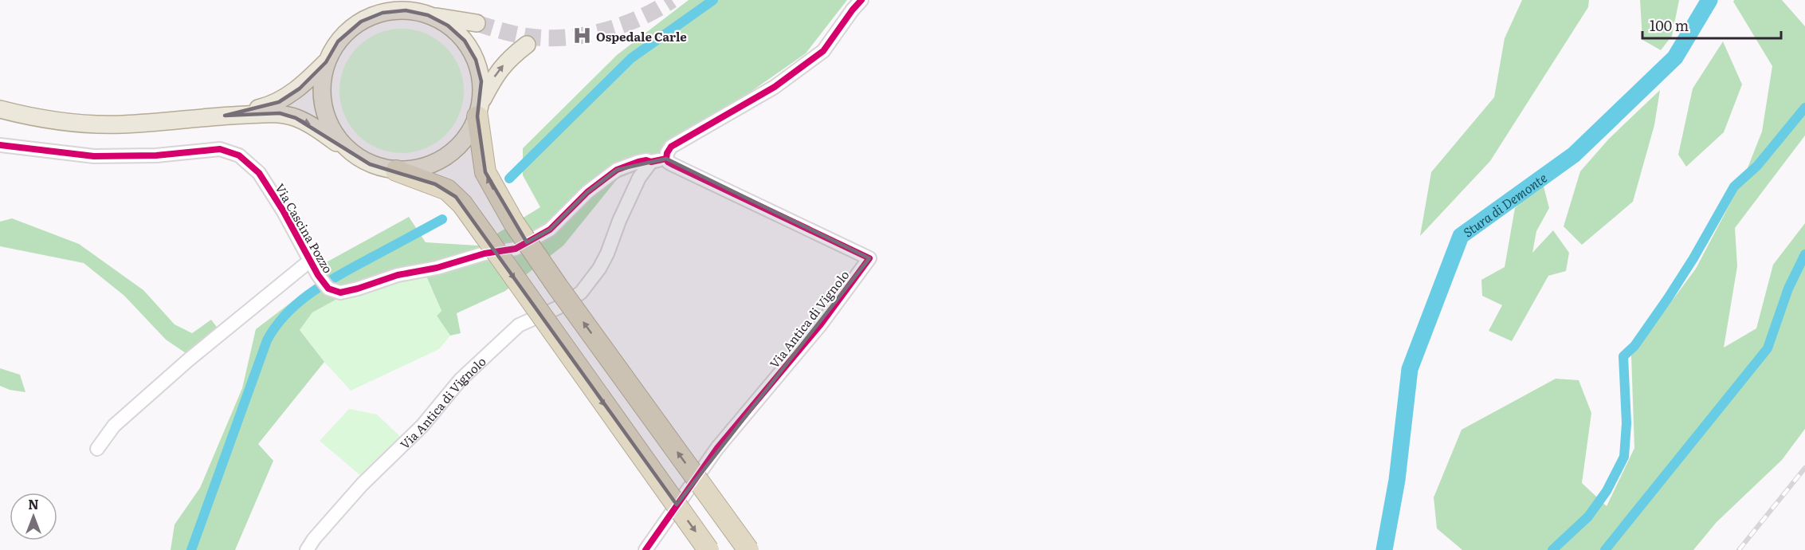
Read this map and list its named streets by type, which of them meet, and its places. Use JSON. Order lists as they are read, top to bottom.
{
  "streets": {
    "street": ["Via Cascina Pozzo", "Via Antica di Vignolo"]
  },
  "crossings": [
    ["Via Cascina Pozzo", "Via Antica di Vignolo"]
  ],
  "water": ["Stura di Demonte"],
  "places": {
    "hospital": ["Ospedale Carle"]
  },
  "scale_bar": "100 m",
  "north": "top"
}
